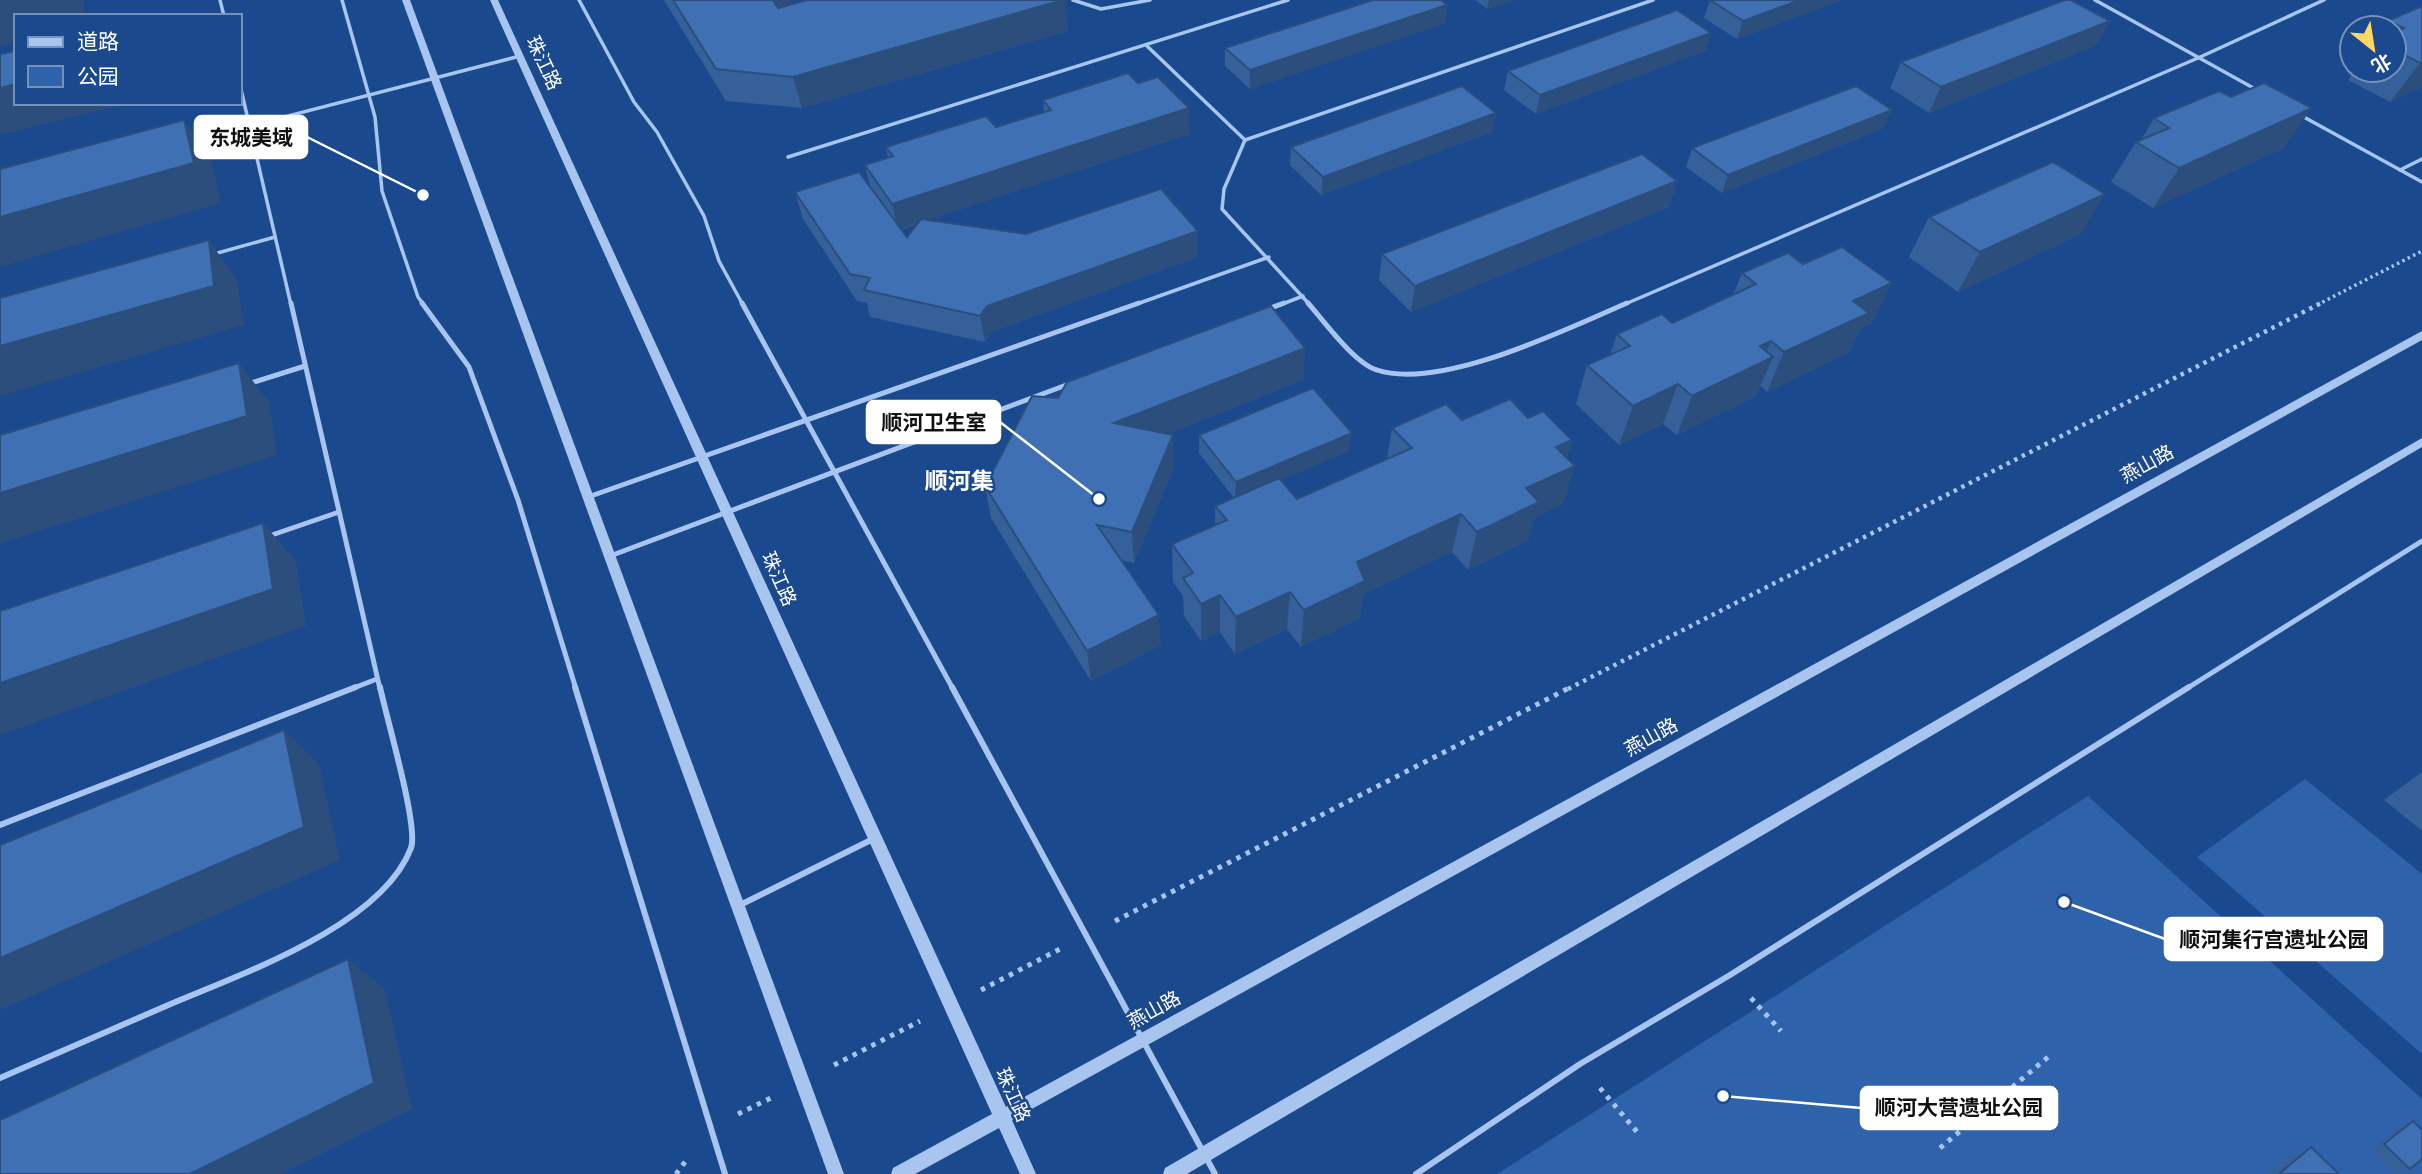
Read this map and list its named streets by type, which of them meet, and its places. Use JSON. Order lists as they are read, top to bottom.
{
  "streets": {
    "street": ["珠江路", "燕山路"]
  },
  "crossings": [
    ["珠江路", "燕山路"]
  ],
  "districts": ["顺河集"],
  "places": [
    "东城美域",
    "顺河卫生室",
    "顺河集行宫遗址公园",
    "顺河大营遗址公园"
  ],
  "legend": ["道路", "公园"],
  "north": "bottom right"
}
